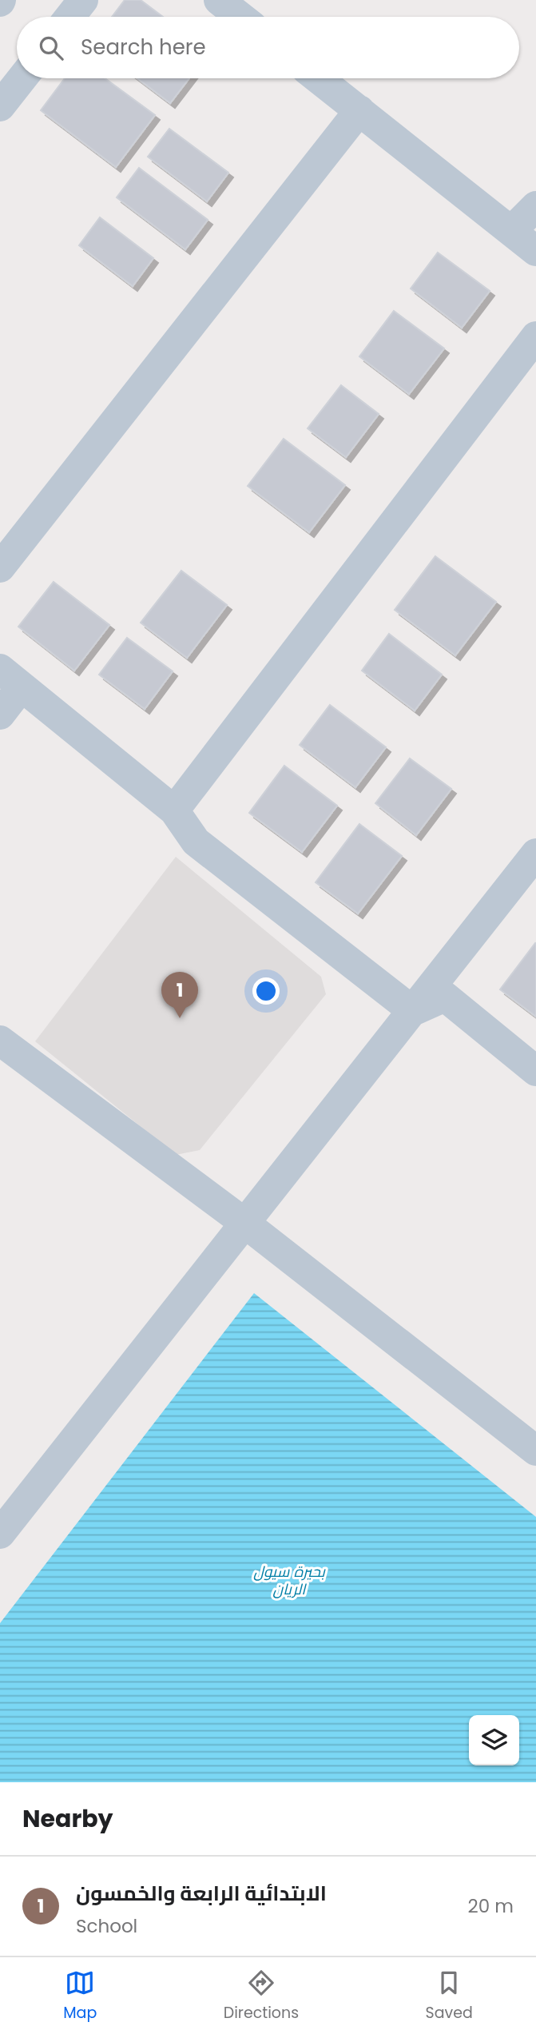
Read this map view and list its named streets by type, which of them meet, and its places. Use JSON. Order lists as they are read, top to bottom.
{
  "water": ["بحيرة سيول الريان"],
  "page": {
    "search": "Search here",
    "pins": "1",
    "heading": "Nearby",
    "list": [
      {
        "mark": "1",
        "name": "الابتدائية الرابعة والخمسون",
        "note": "School",
        "value": "20 m"
      }
    ],
    "nav": ["Map", "Directions", "Saved"]
  }
}
